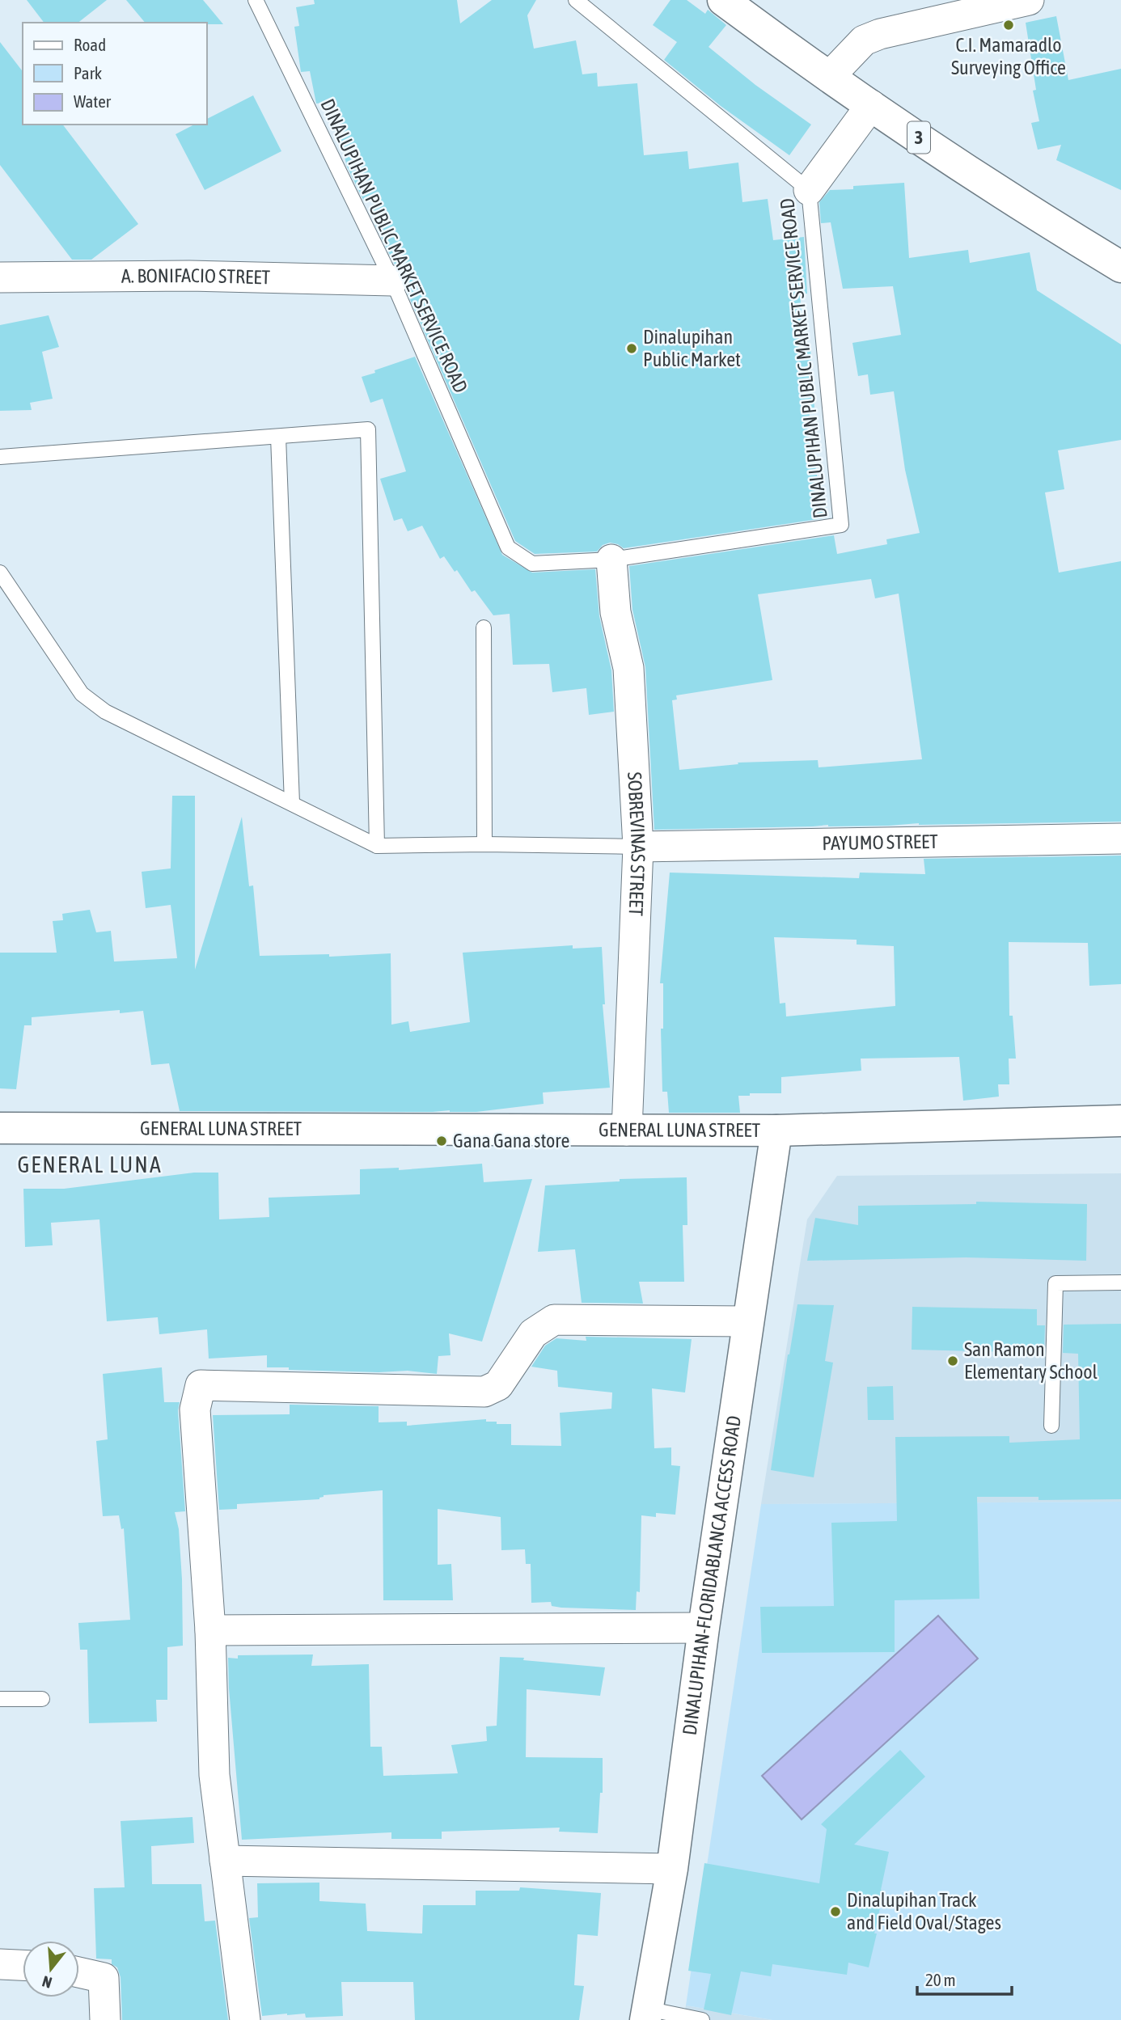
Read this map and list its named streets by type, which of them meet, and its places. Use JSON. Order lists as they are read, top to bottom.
{
  "streets": {
    "main road": ["3", "GENERAL LUNA STREET", "DINALUPIHAN-FLORIDABLANCA ACCESS ROAD"],
    "street": ["A. BONIFACIO STREET", "PAYUMO STREET", "SOBREVINAS STREET"],
    "lane": ["DINALUPIHAN PUBLIC MARKET SERVICE ROAD"]
  },
  "crossings": [
    ["DINALUPIHAN PUBLIC MARKET SERVICE ROAD", "A. BONIFACIO STREET"],
    ["DINALUPIHAN PUBLIC MARKET SERVICE ROAD", "SOBREVINAS STREET"],
    ["PAYUMO STREET", "SOBREVINAS STREET"],
    ["SOBREVINAS STREET", "GENERAL LUNA STREET"],
    ["GENERAL LUNA STREET", "DINALUPIHAN-FLORIDABLANCA ACCESS ROAD"]
  ],
  "districts": ["GENERAL LUNA"],
  "places": [
    "C.I. Mamaradlo Surveying Office",
    "Dinalupihan Public Market",
    "Gana Gana store",
    "San Ramon Elementary School",
    "Dinalupihan Track and Field Oval/Stages"
  ],
  "legend": ["Road", "Park", "Water"],
  "scale_bar": "20 m",
  "north": "bottom"
}
